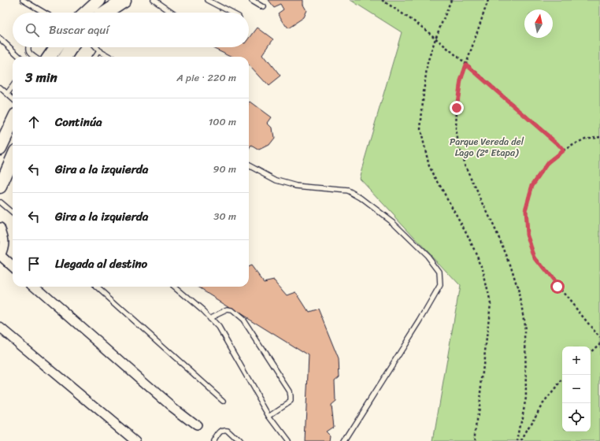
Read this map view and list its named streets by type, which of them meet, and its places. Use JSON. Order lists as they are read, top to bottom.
{
  "parks": ["Parque Vereda del Lago (2ª Etapa)"],
  "north": "top",
  "page": {
    "search": "Buscar aquí",
    "heading": ["3 min", "A pie · 220 m"],
    "list": [
      ["Continúa", "100 m"],
      ["Gira a la izquierda", "90 m"],
      ["Gira a la izquierda", "30 m"],
      "Llegada al destino"
    ],
    "map_buttons": ["+", "−"]
  }
}
